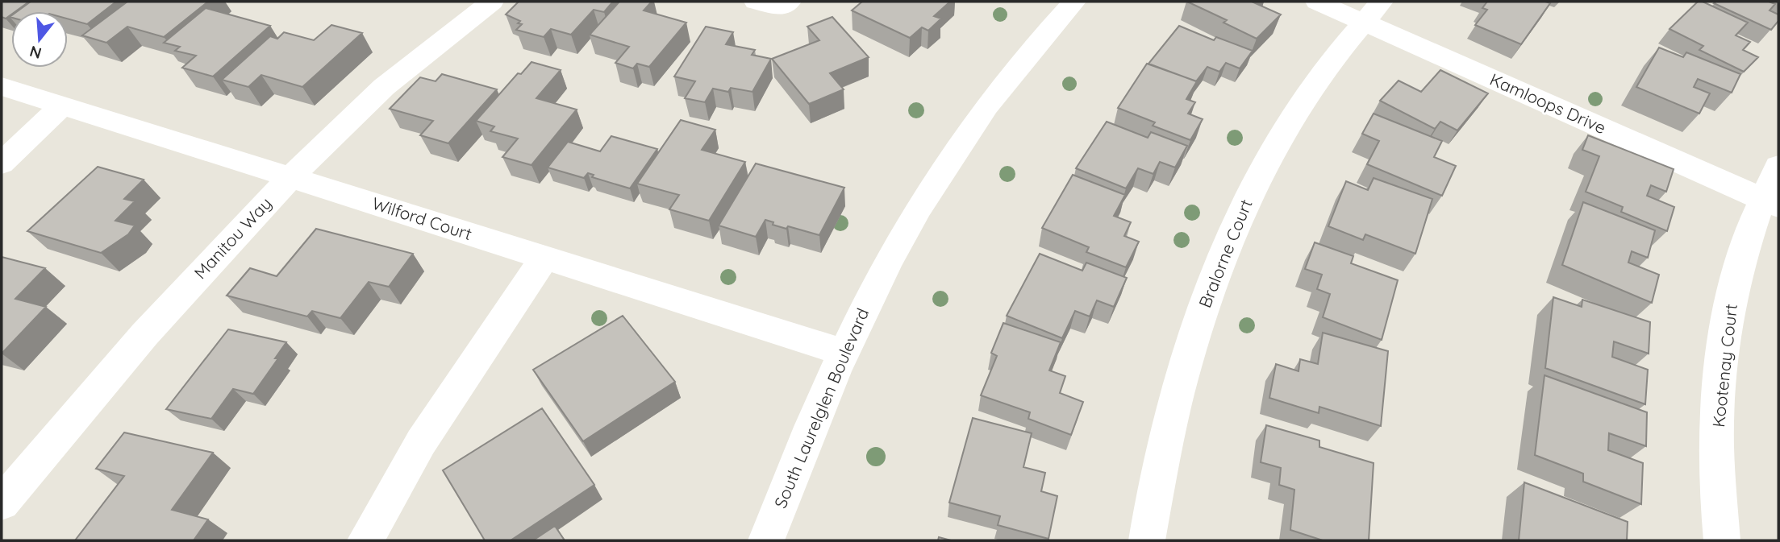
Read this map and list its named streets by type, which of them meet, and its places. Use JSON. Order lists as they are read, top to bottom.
{
  "streets": {
    "street": [
      "Kamloops Drive",
      "Wilford Court",
      "Manitou Way",
      "Bralorne Court",
      "Kootenay Court",
      "South Laurelglen Boulevard"
    ]
  },
  "crossings": [
    ["Kamloops Drive", "Bralorne Court"],
    ["Kamloops Drive", "Kootenay Court"],
    ["Wilford Court", "Manitou Way"],
    ["Wilford Court", "South Laurelglen Boulevard"]
  ],
  "north": "bottom"
}
